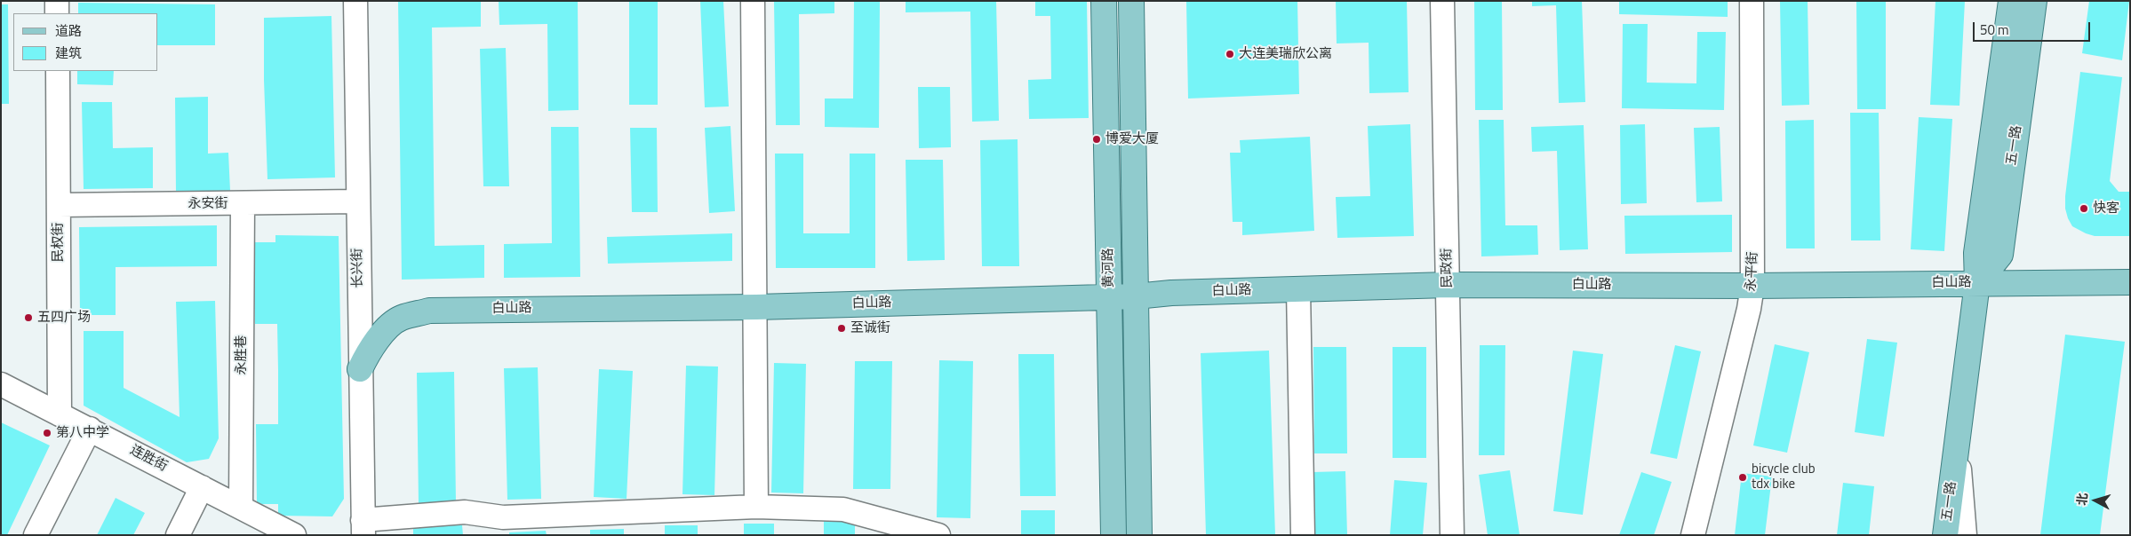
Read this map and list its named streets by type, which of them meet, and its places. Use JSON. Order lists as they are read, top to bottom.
{
  "streets": {
    "main road": ["五一路", "黄河路", "白山路"],
    "street": [
      "永安街",
      "民权街",
      "长兴街",
      "民政街",
      "永平街",
      "永胜巷",
      "连胜街"
    ]
  },
  "crossings": [
    ["五一路", "白山路"],
    ["永安街", "民权街"],
    ["永安街", "长兴街"],
    ["永安街", "永胜巷"],
    ["民权街", "连胜街"],
    ["长兴街", "白山路"],
    ["黄河路", "白山路"],
    ["民政街", "白山路"],
    ["永平街", "白山路"],
    ["永胜巷", "连胜街"]
  ],
  "places": [
    "大连美瑞欣公离",
    "博爱大厦",
    "快客",
    "五四广场",
    "至诚街",
    "第八中学",
    "bicycle club tdx bike"
  ],
  "legend": ["道路", "建筑"],
  "scale_bar": "50 m",
  "north": "left"
}
